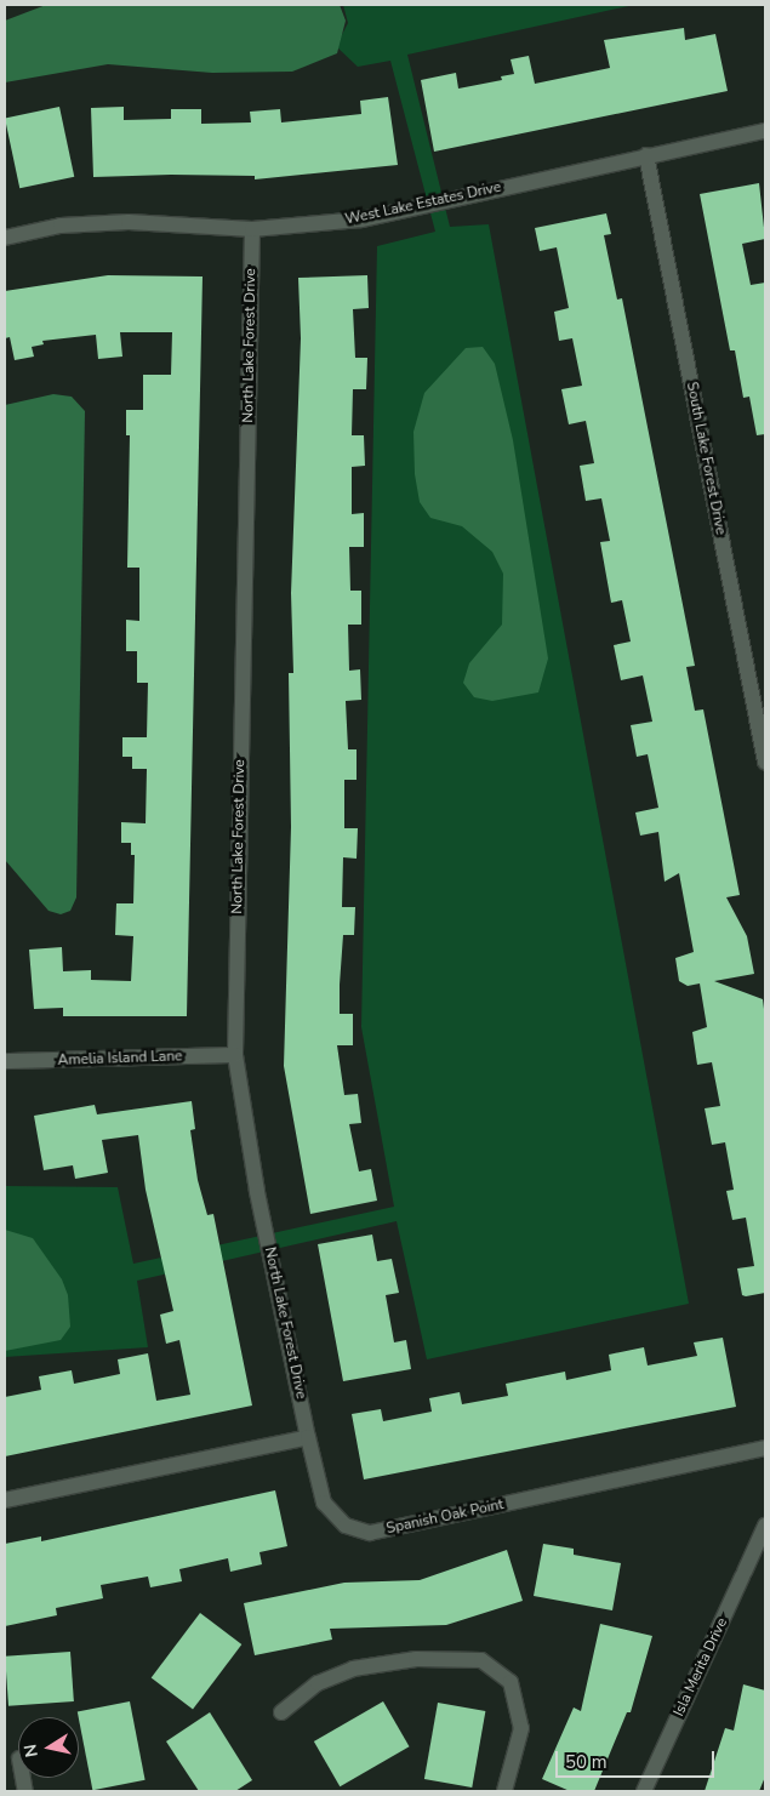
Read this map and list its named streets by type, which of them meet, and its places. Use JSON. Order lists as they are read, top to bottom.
{
  "streets": {
    "street": [
      "West Lake Estates Drive",
      "North Lake Forest Drive",
      "South Lake Forest Drive",
      "Amelia Island Lane",
      "Spanish Oak Point",
      "Isla Merita Drive"
    ]
  },
  "crossings": [
    ["West Lake Estates Drive", "North Lake Forest Drive"],
    ["West Lake Estates Drive", "South Lake Forest Drive"],
    ["North Lake Forest Drive", "Amelia Island Lane"],
    ["North Lake Forest Drive", "Spanish Oak Point"]
  ],
  "scale_bar": "50 m",
  "north": "left"
}
